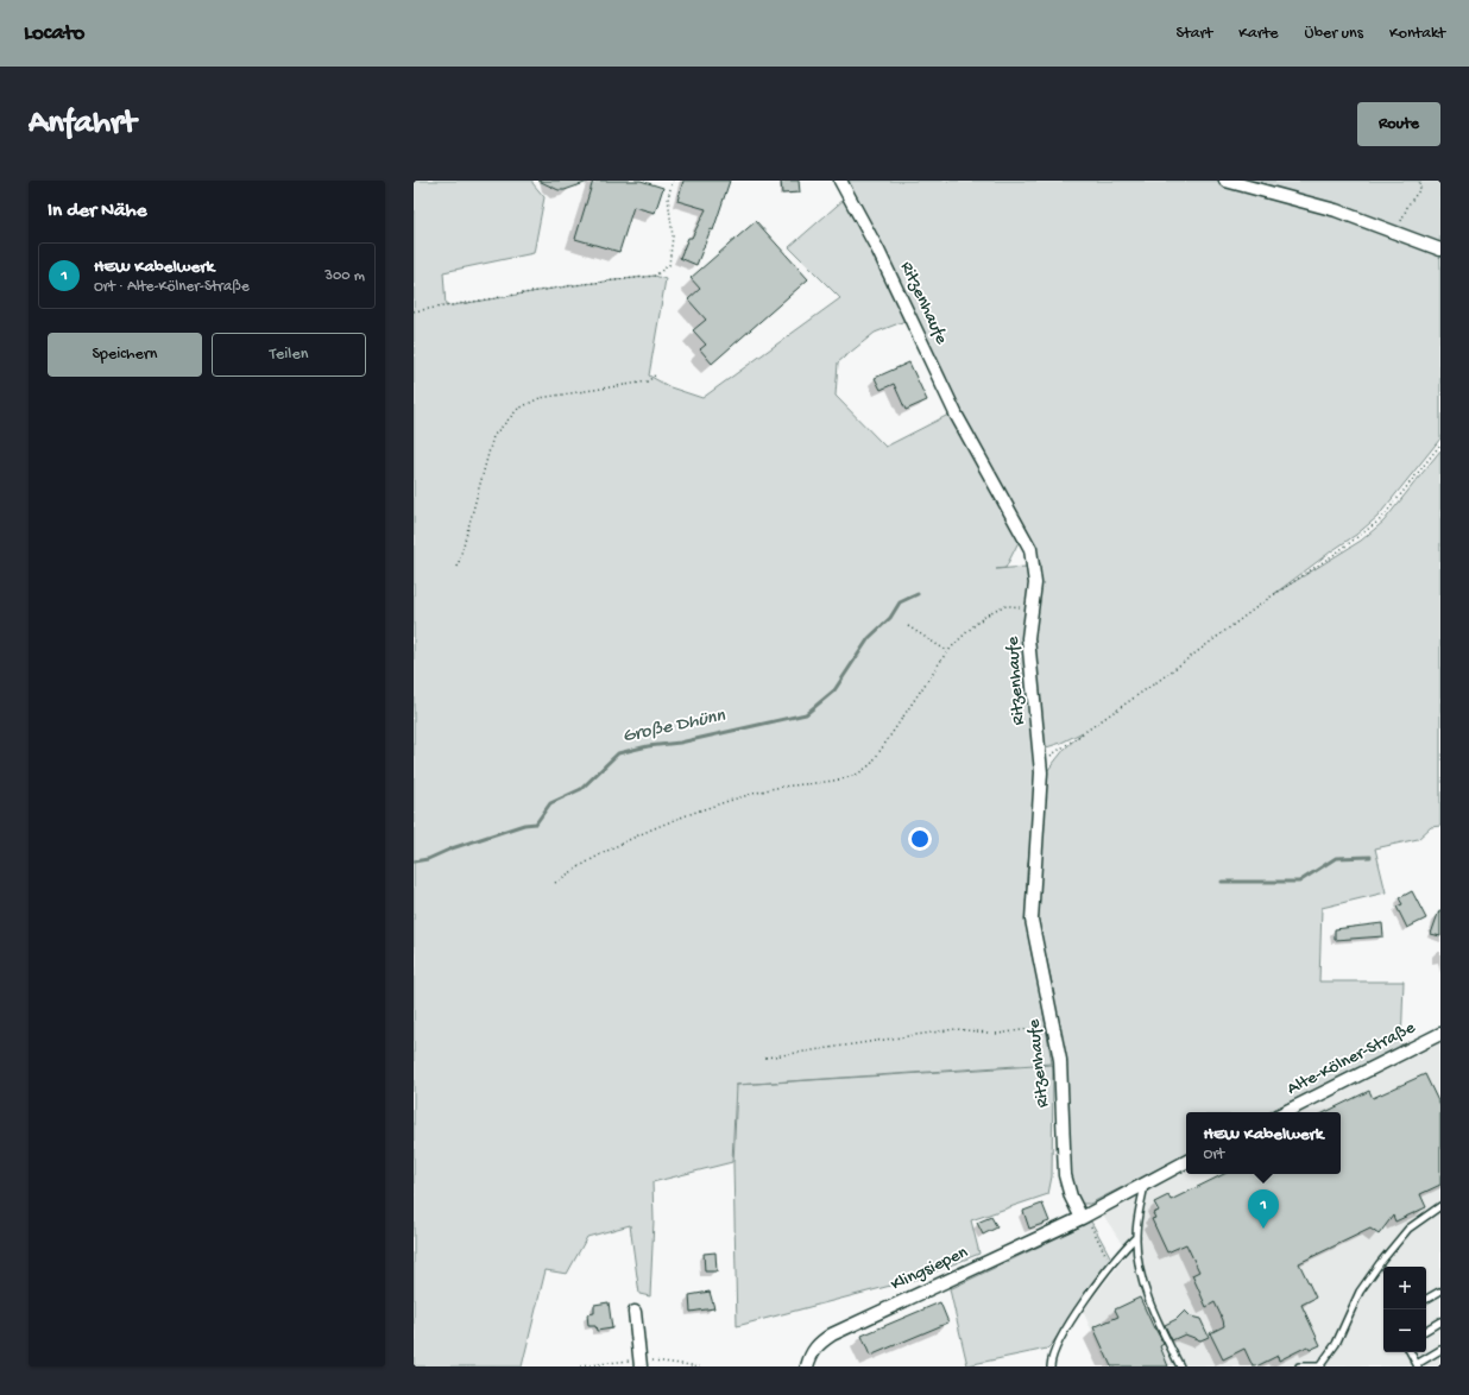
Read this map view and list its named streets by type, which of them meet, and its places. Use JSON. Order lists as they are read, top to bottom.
{
  "streets": {
    "street": ["Ritzenhaufe", "Alte-Kölner-Straße", "Klingsiepen"]
  },
  "crossings": [
    ["Ritzenhaufe", "Klingsiepen"]
  ],
  "water": ["Große Dhünn"],
  "page": {
    "header": "Locato",
    "nav": [
      "Start",
      "Karte",
      "Über uns",
      "Kontakt"
    ],
    "buttons": [
      "Route",
      ["Speichern", "Teilen"]
    ],
    "title": "Anfahrt",
    "heading": "In der Nähe",
    "list": [
      {
        "mark": "1",
        "name": "HEW Kabelwerk",
        "note": "Ort · Alte-Kölner-Straße",
        "value": "300 m"
      }
    ],
    "popup": ["HEW Kabelwerk", "Ort"],
    "pins": "1",
    "map_buttons": ["+", "−"]
  }
}
